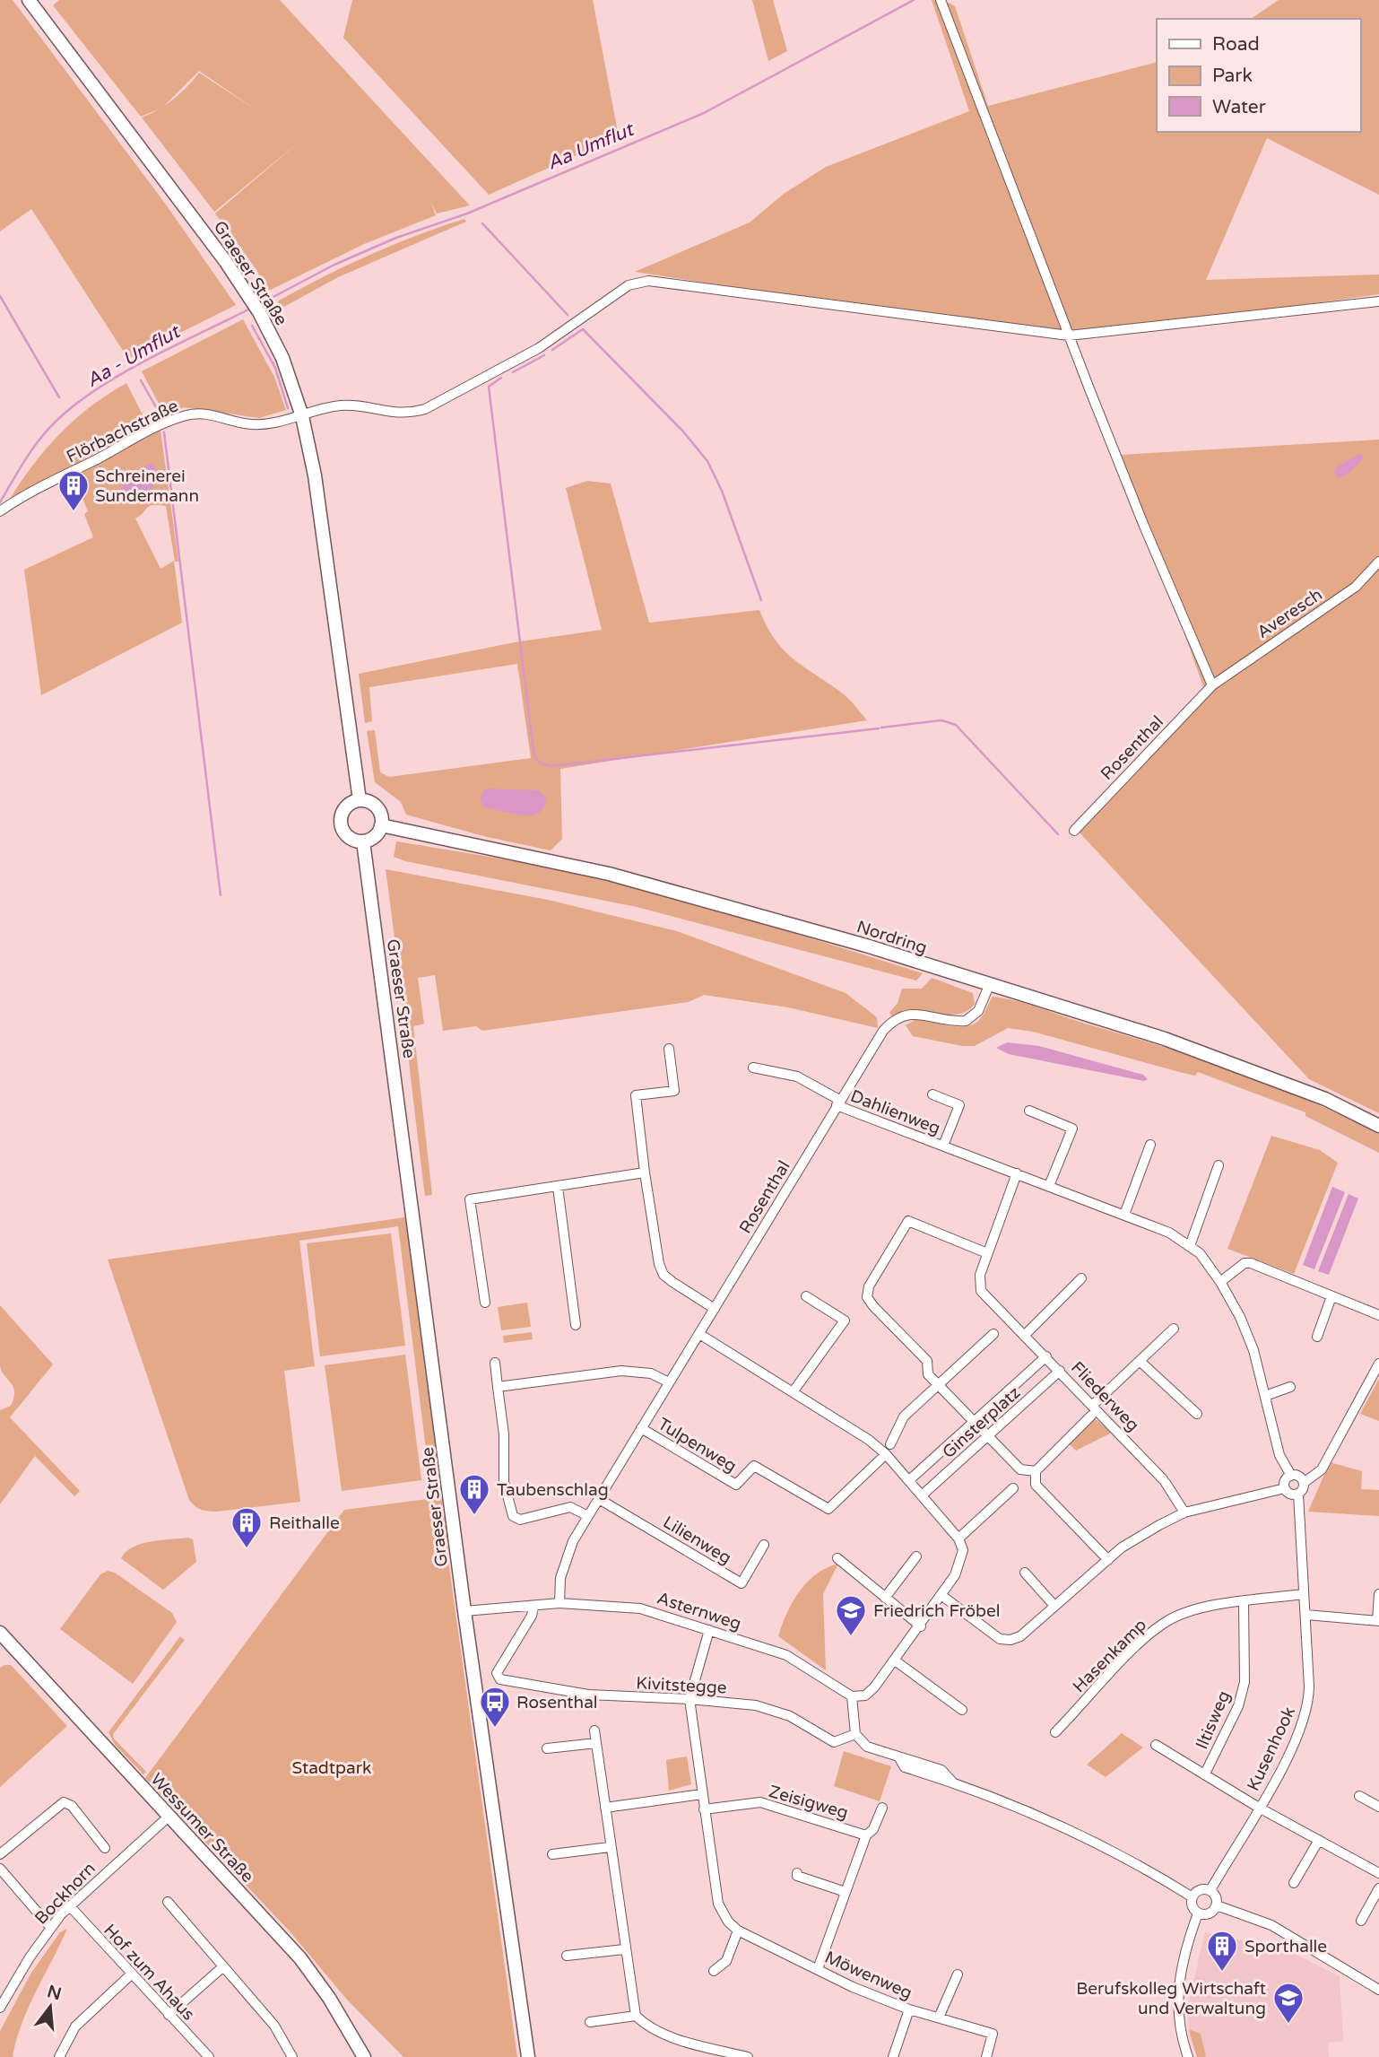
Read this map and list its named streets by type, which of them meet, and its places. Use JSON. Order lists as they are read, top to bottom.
{
  "streets": {
    "main road": ["Graeser Straße", "Nordring", "Wessumer Straße"],
    "street": [
      "Flörbachstraße",
      "Averesch",
      "Rosenthal",
      "Dahlienweg",
      "Fliederweg",
      "Ginsterplatz",
      "Tulpenweg",
      "Lilienweg",
      "Asternweg",
      "Hasenkamp",
      "Kivitstegge",
      "Iltisweg",
      "Kusenhook",
      "Zeisigweg",
      "Bockhorn",
      "Hof zum Ahaus",
      "Möwenweg"
    ]
  },
  "crossings": [
    ["Graeser Straße", "Flörbachstraße"],
    ["Graeser Straße", "Nordring"],
    ["Graeser Straße", "Asternweg"],
    ["Averesch", "Rosenthal"],
    ["Rosenthal", "Nordring"],
    ["Rosenthal", "Dahlienweg"],
    ["Rosenthal", "Tulpenweg"],
    ["Rosenthal", "Lilienweg"],
    ["Rosenthal", "Asternweg"],
    ["Dahlienweg", "Fliederweg"],
    ["Dahlienweg", "Kusenhook"],
    ["Fliederweg", "Ginsterplatz"],
    ["Asternweg", "Kivitstegge"],
    ["Asternweg", "Möwenweg"],
    ["Hasenkamp", "Iltisweg"],
    ["Hasenkamp", "Kusenhook"],
    ["Kivitstegge", "Möwenweg"],
    ["Zeisigweg", "Möwenweg"],
    ["Wessumer Straße", "Bockhorn"],
    ["Bockhorn", "Hof zum Ahaus"]
  ],
  "water": ["Aa Umflut", "Aa - Umflut"],
  "parks": ["Stadtpark"],
  "places": {
    "building": [
      "Schreinerei Sundermann",
      "Taubenschlag",
      "Reithalle",
      "Sporthalle"
    ],
    "school or university": ["Friedrich Fröbel", "Berufskolleg Wirtschaft und Verwaltung"],
    "bus stop": ["Rosenthal"]
  },
  "legend": ["Road", "Park", "Water"],
  "north": "top"
}
